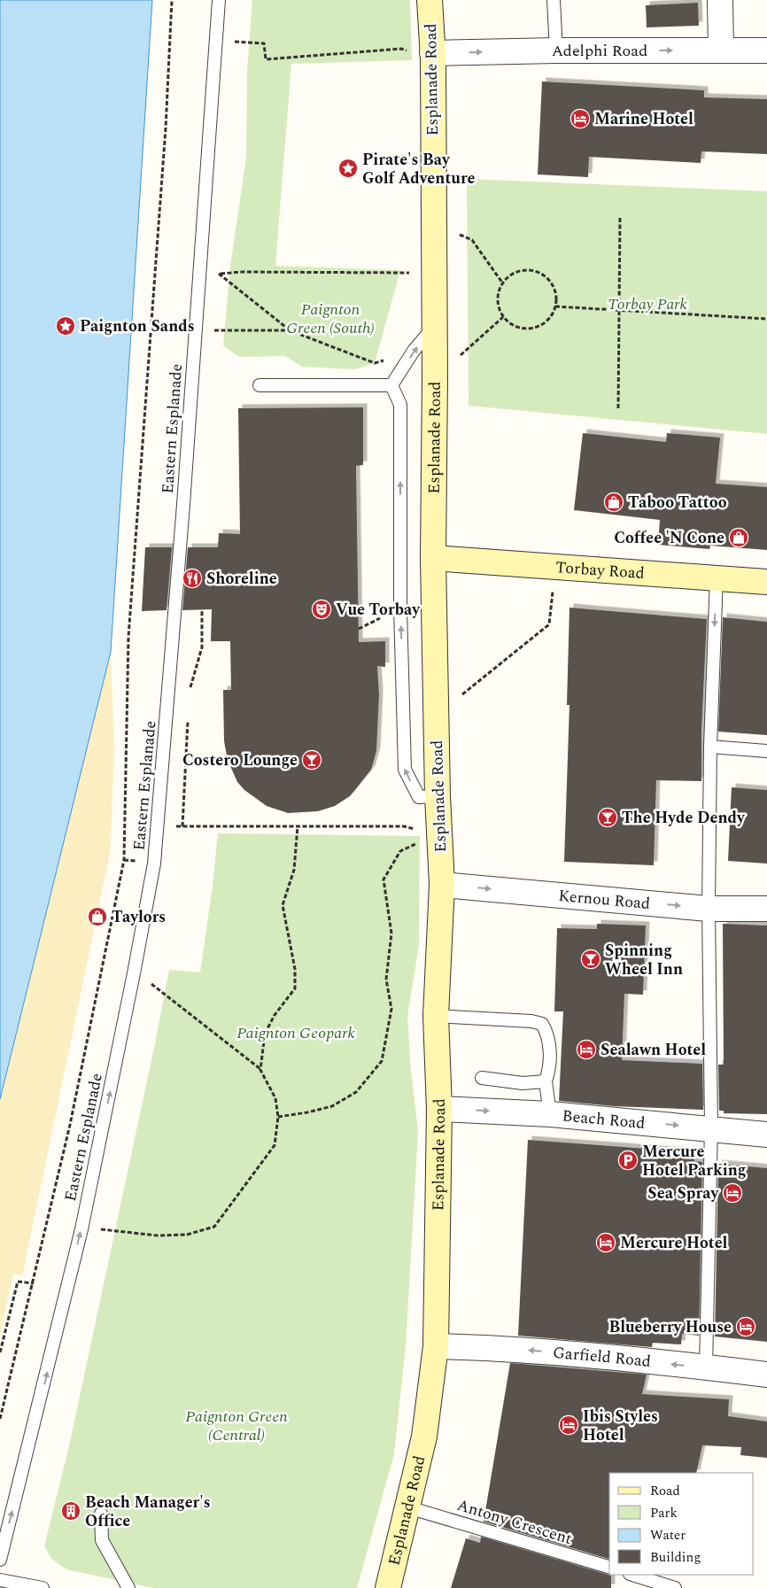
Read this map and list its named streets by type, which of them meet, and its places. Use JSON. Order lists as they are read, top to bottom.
{
  "streets": {
    "main road": ["Esplanade Road", "Torbay Road"],
    "street": [
      "Adelphi Road",
      "Kernou Road",
      "Beach Road",
      "Garfield Road"
    ],
    "lane": ["Eastern Esplanade", "Antony Crescent"]
  },
  "crossings": [
    ["Adelphi Road", "Esplanade Road"],
    ["Esplanade Road", "Torbay Road"],
    ["Esplanade Road", "Kernou Road"],
    ["Esplanade Road", "Beach Road"],
    ["Esplanade Road", "Garfield Road"],
    ["Esplanade Road", "Antony Crescent"]
  ],
  "one_way": [
    "Adelphi Road",
    "Eastern Esplanade",
    "Kernou Road",
    "Beach Road",
    "Garfield Road"
  ],
  "parks": [
    "Torbay Park",
    "Paignton Green (South)",
    "Paignton Geopark",
    "Paignton Green (Central)"
  ],
  "places": {
    "hotel": [
      "Marine Hotel",
      "Sealawn Hotel",
      "Sea Spray",
      "Mercure Hotel",
      "Blueberry House",
      "Ibis Styles Hotel"
    ],
    "place": ["Pirate's Bay Golf Adventure", "Paignton Sands"],
    "shop": ["Taboo Tattoo", "Coffee 'N Cone", "Taylors"],
    "restaurant": ["Shoreline"],
    "theatre": ["Vue Torbay"],
    "bar": ["Costero Lounge", "The Hyde Dendy", "Spinning Wheel Inn"],
    "parking": ["Mercure Hotel Parking"],
    "building": ["Beach Manager's Office"]
  },
  "legend": [
    "Road",
    "Park",
    "Water",
    "Building"
  ]
}
